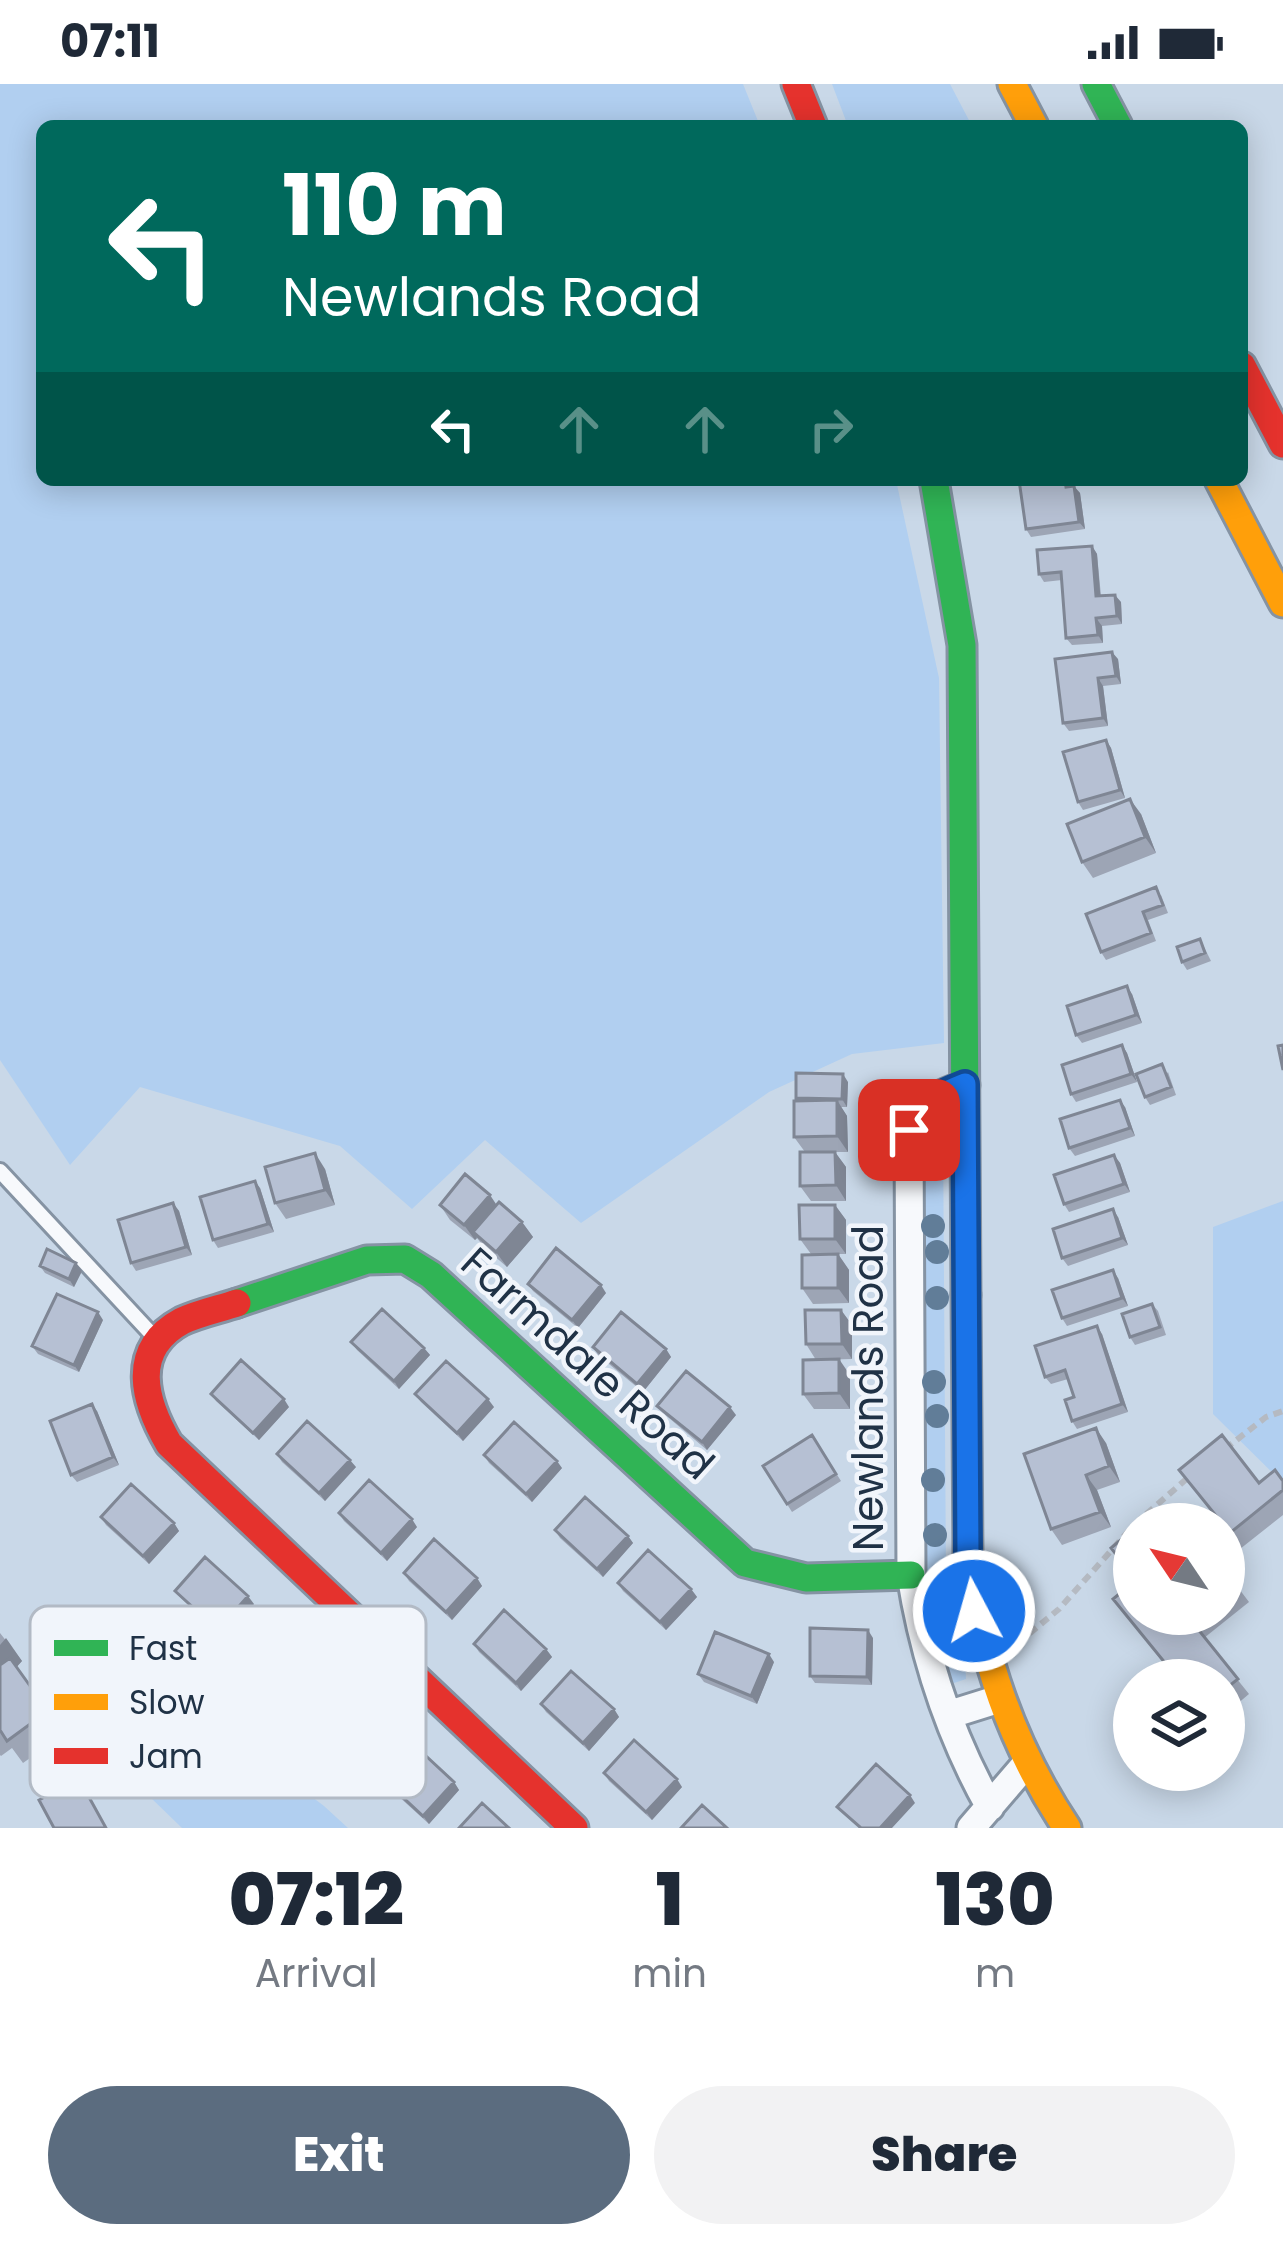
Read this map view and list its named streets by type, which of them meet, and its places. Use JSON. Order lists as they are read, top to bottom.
{
  "streets": {
    "main road": ["Farmdale Road"],
    "street": ["Newlands Road"]
  },
  "crossings": [
    ["Farmdale Road", "Newlands Road"]
  ],
  "legend": ["Fast", "Slow", "Jam"],
  "north": "top left",
  "page": {
    "status": "07:11",
    "turn": ["110 m", "Newlands Road"],
    "eta": [
      "07:12",
      "Arrival",
      "1",
      "min",
      "130",
      "m"
    ],
    "buttons": ["Exit", "Share"]
  }
}
